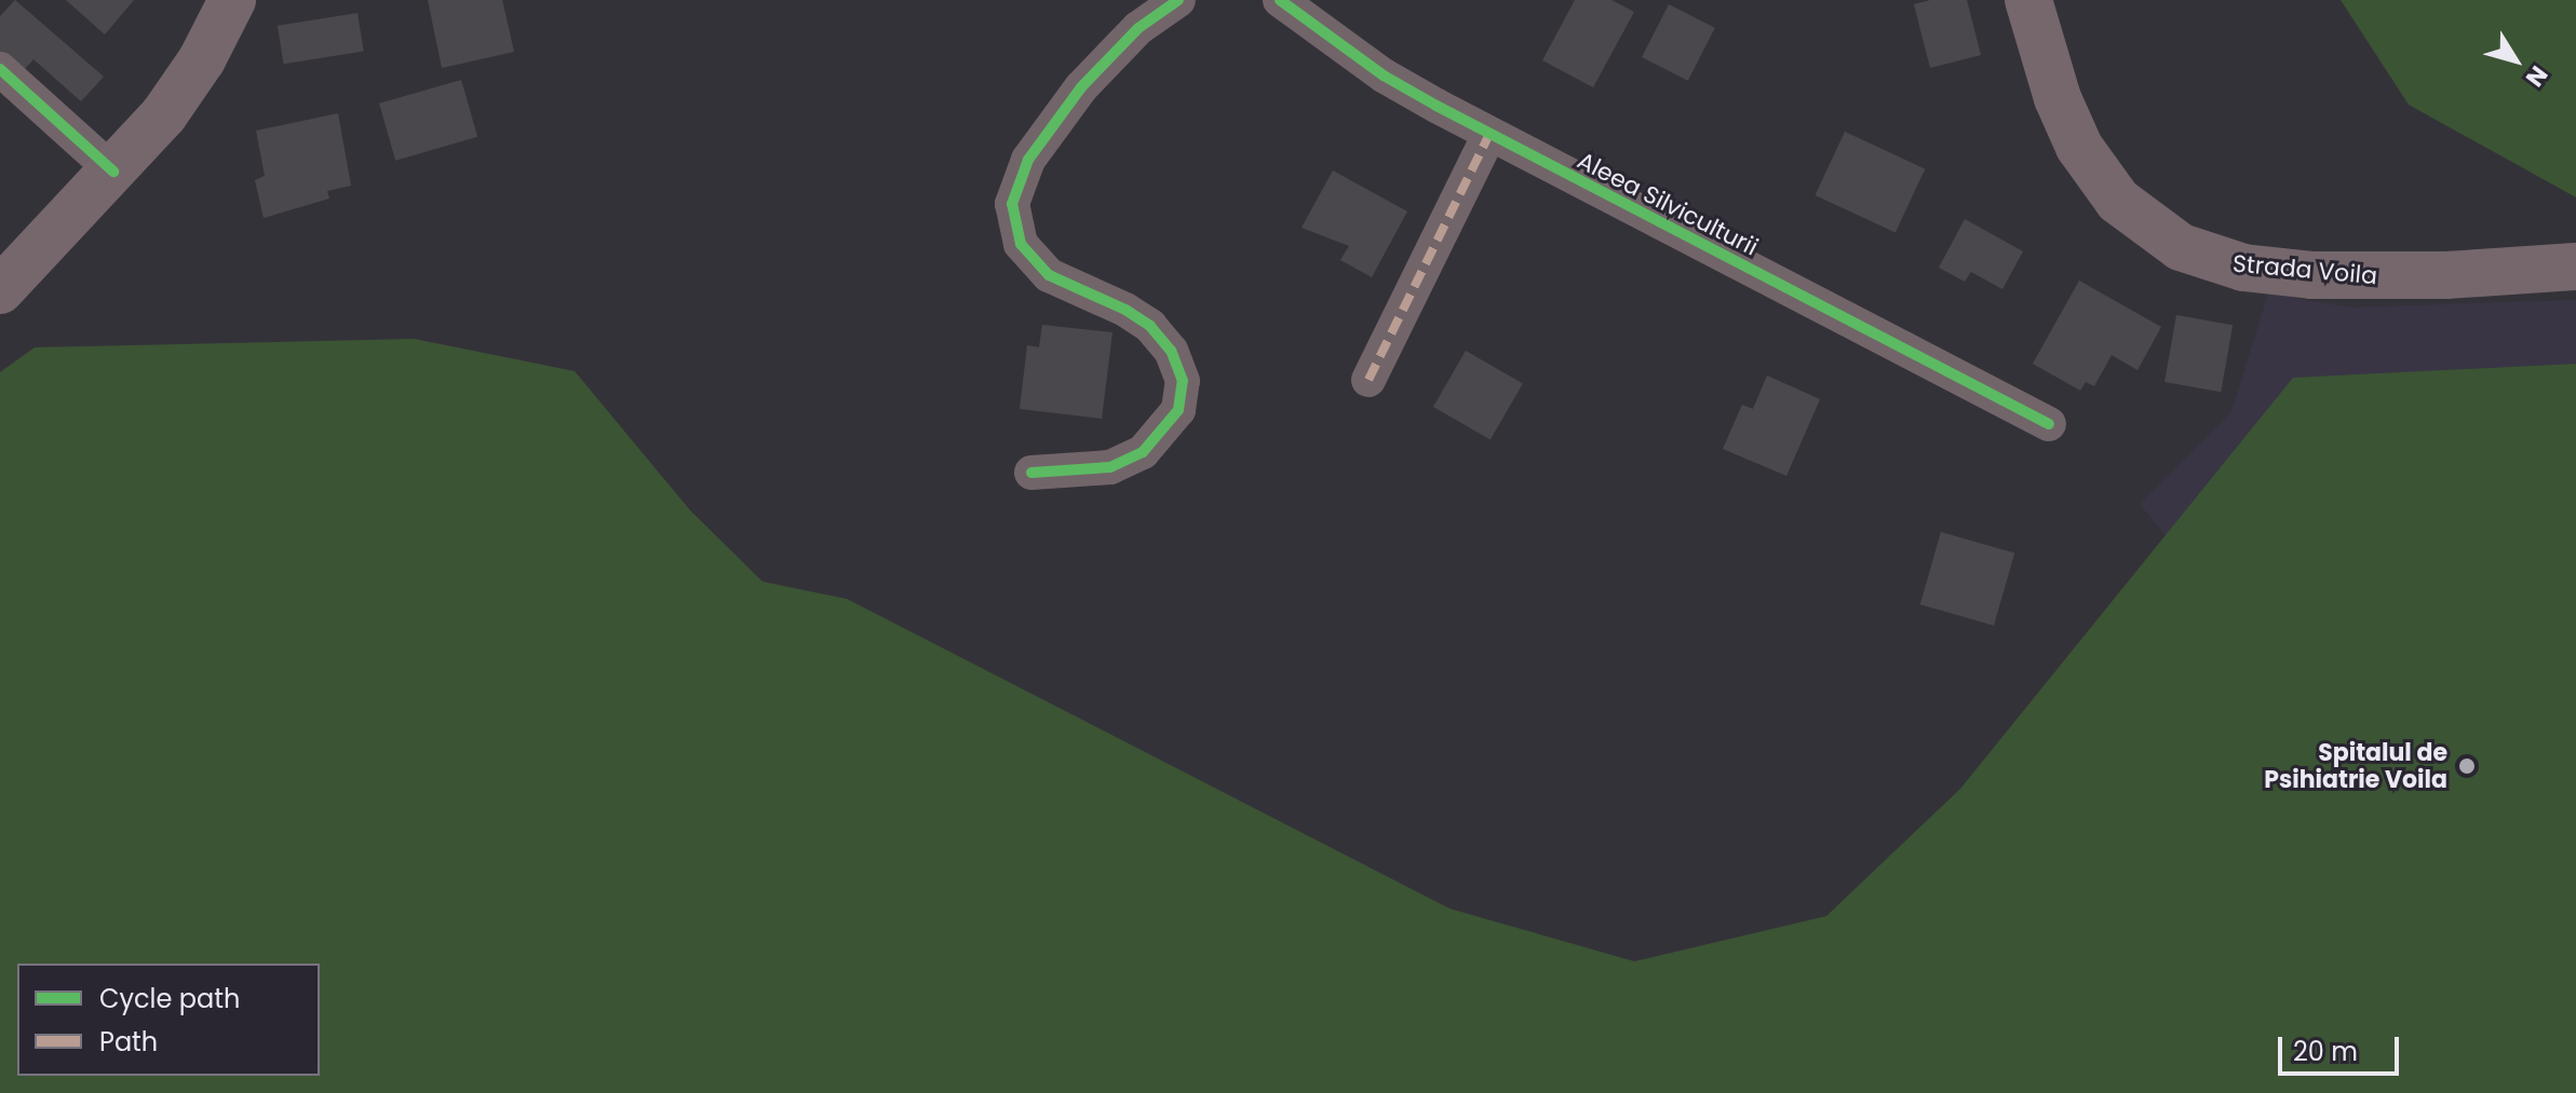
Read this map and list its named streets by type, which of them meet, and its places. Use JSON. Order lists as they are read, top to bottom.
{
  "streets": {
    "main road": ["Strada Voila"],
    "street": ["Aleea Silviculturii"]
  },
  "places": ["Spitalul de Psihiatrie Voila"],
  "legend": ["Cycle path", "Path"],
  "scale_bar": "20 m",
  "north": "bottom right"
}
